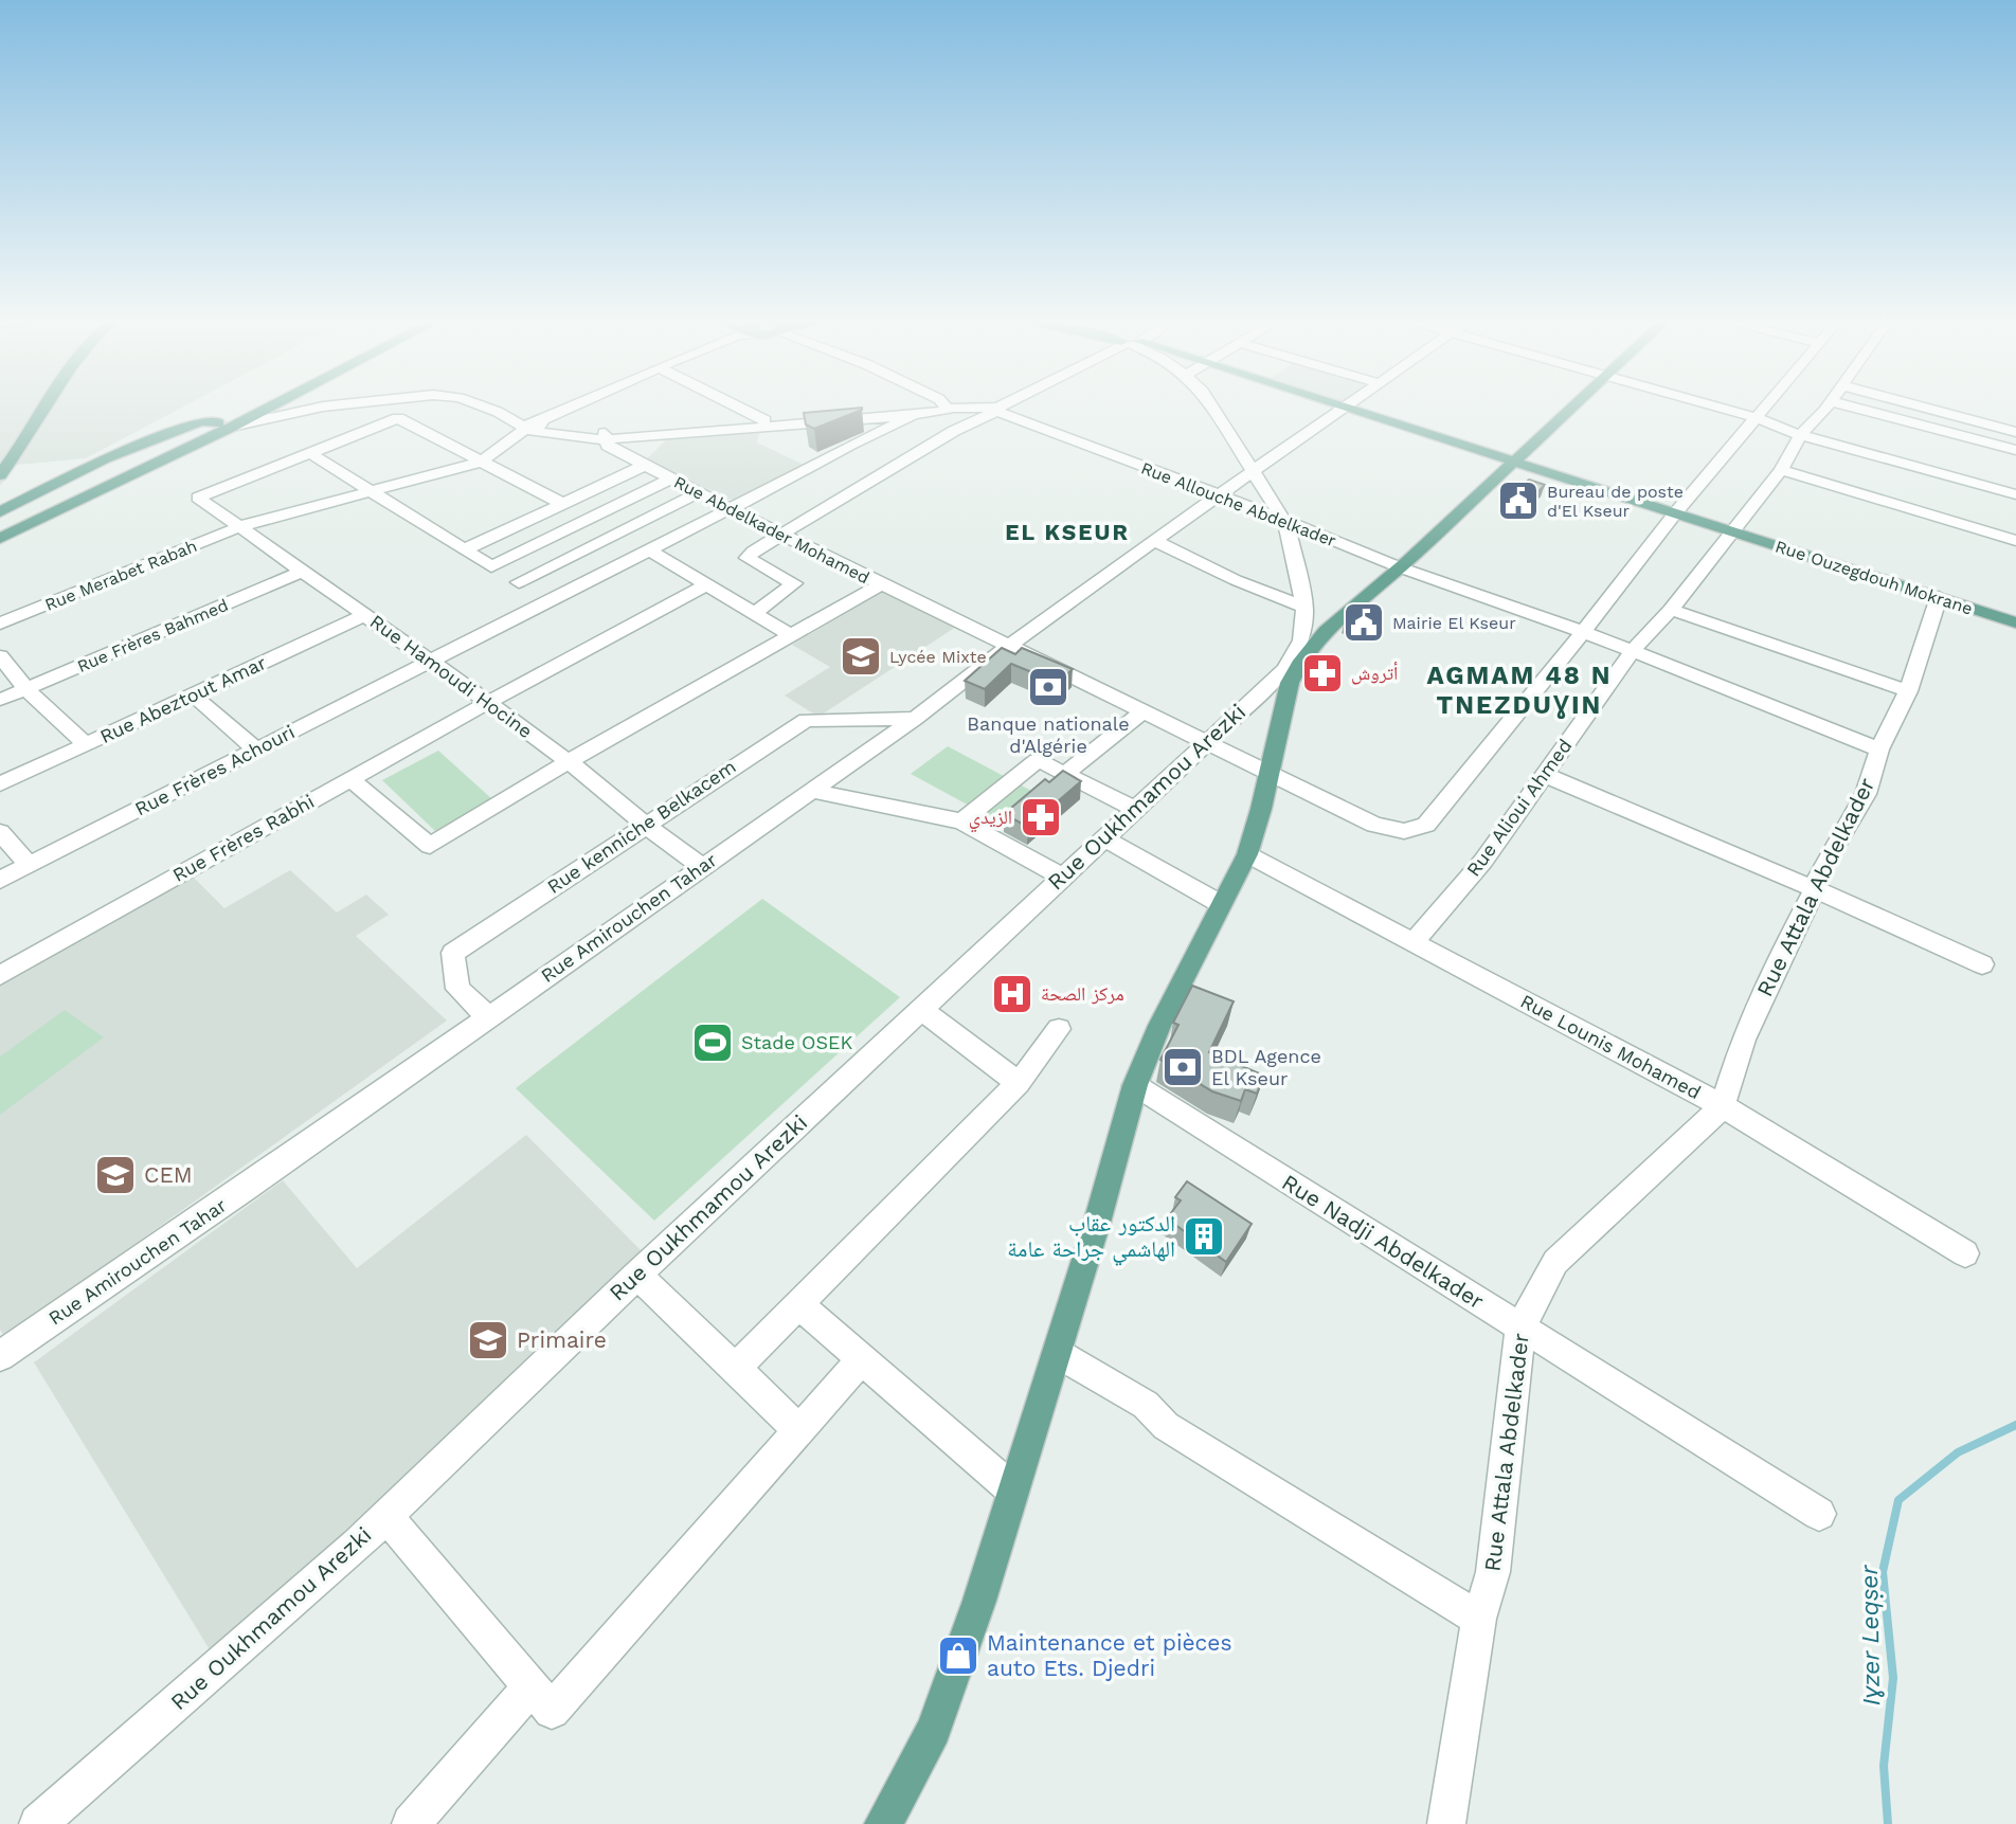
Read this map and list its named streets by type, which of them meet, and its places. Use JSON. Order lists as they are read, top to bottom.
{
  "streets": {
    "main road": ["Rue Ouzegdouh Mokrane"],
    "street": [
      "Rue Allouche Abdelkader",
      "Rue Abdelkader Mohamed",
      "Rue Merabet Rabah",
      "Rue Frères Bahmed",
      "Rue Hamoudi Hocine",
      "Rue Abeztout Amar",
      "Rue Frères Achouri",
      "Rue Oukhmamou Arezki",
      "Rue Alioui Ahmed",
      "Rue kenniche Belkacem",
      "Rue Frères Rabhi",
      "Rue Attala Abdelkader",
      "Rue Amirouchen Tahar",
      "Rue Lounis Mohamed",
      "Rue Nadji Abdelkader"
    ]
  },
  "crossings": [
    ["Rue Allouche Abdelkader", "Rue Abdelkader Mohamed"],
    ["Rue Allouche Abdelkader", "Rue Alioui Ahmed"],
    ["Rue Allouche Abdelkader", "Rue Attala Abdelkader"],
    ["Rue Allouche Abdelkader", "Rue Amirouchen Tahar"],
    ["Rue Abdelkader Mohamed", "Rue Ouzegdouh Mokrane"],
    ["Rue Abdelkader Mohamed", "Rue Frères Achouri"],
    ["Rue Abdelkader Mohamed", "Rue Oukhmamou Arezki"],
    ["Rue Abdelkader Mohamed", "Rue Amirouchen Tahar"],
    ["Rue Merabet Rabah", "Rue Hamoudi Hocine"],
    ["Rue Ouzegdouh Mokrane", "Rue Alioui Ahmed"],
    ["Rue Ouzegdouh Mokrane", "Rue Attala Abdelkader"],
    ["Rue Ouzegdouh Mokrane", "Rue Amirouchen Tahar"],
    ["Rue Frères Bahmed", "Rue Hamoudi Hocine"],
    ["Rue Hamoudi Hocine", "Rue Abeztout Amar"],
    ["Rue Hamoudi Hocine", "Rue Frères Achouri"],
    ["Rue Hamoudi Hocine", "Rue kenniche Belkacem"],
    ["Rue Hamoudi Hocine", "Rue Frères Rabhi"],
    ["Rue Hamoudi Hocine", "Rue Amirouchen Tahar"],
    ["Rue Alioui Ahmed", "Rue Lounis Mohamed"],
    ["Rue kenniche Belkacem", "Rue Amirouchen Tahar"],
    ["Rue Attala Abdelkader", "Rue Lounis Mohamed"],
    ["Rue Attala Abdelkader", "Rue Nadji Abdelkader"]
  ],
  "districts": ["EL KSEUR", "AGMAM 48 N TNEZDUƔIN"],
  "water": ["Iɣzer Leqṣer"],
  "places": {
    "public building": ["Bureau de poste d'El Kseur", "Mairie El Kseur"],
    "school or university": ["Lycée Mixte", "CEM", "Primaire"],
    "pharmacy": ["أتروش", "الزيدي"],
    "bank": ["Banque nationale d'Algérie", "BDL Agence El Kseur"],
    "hospital": ["مركز الصحة"],
    "sports": ["Stade OSEK"],
    "building": ["الدكتور عقاب الهاشمي جراحة عامة"],
    "shop": ["Maintenance et pièces auto Ets. Djedri"]
  }
}
